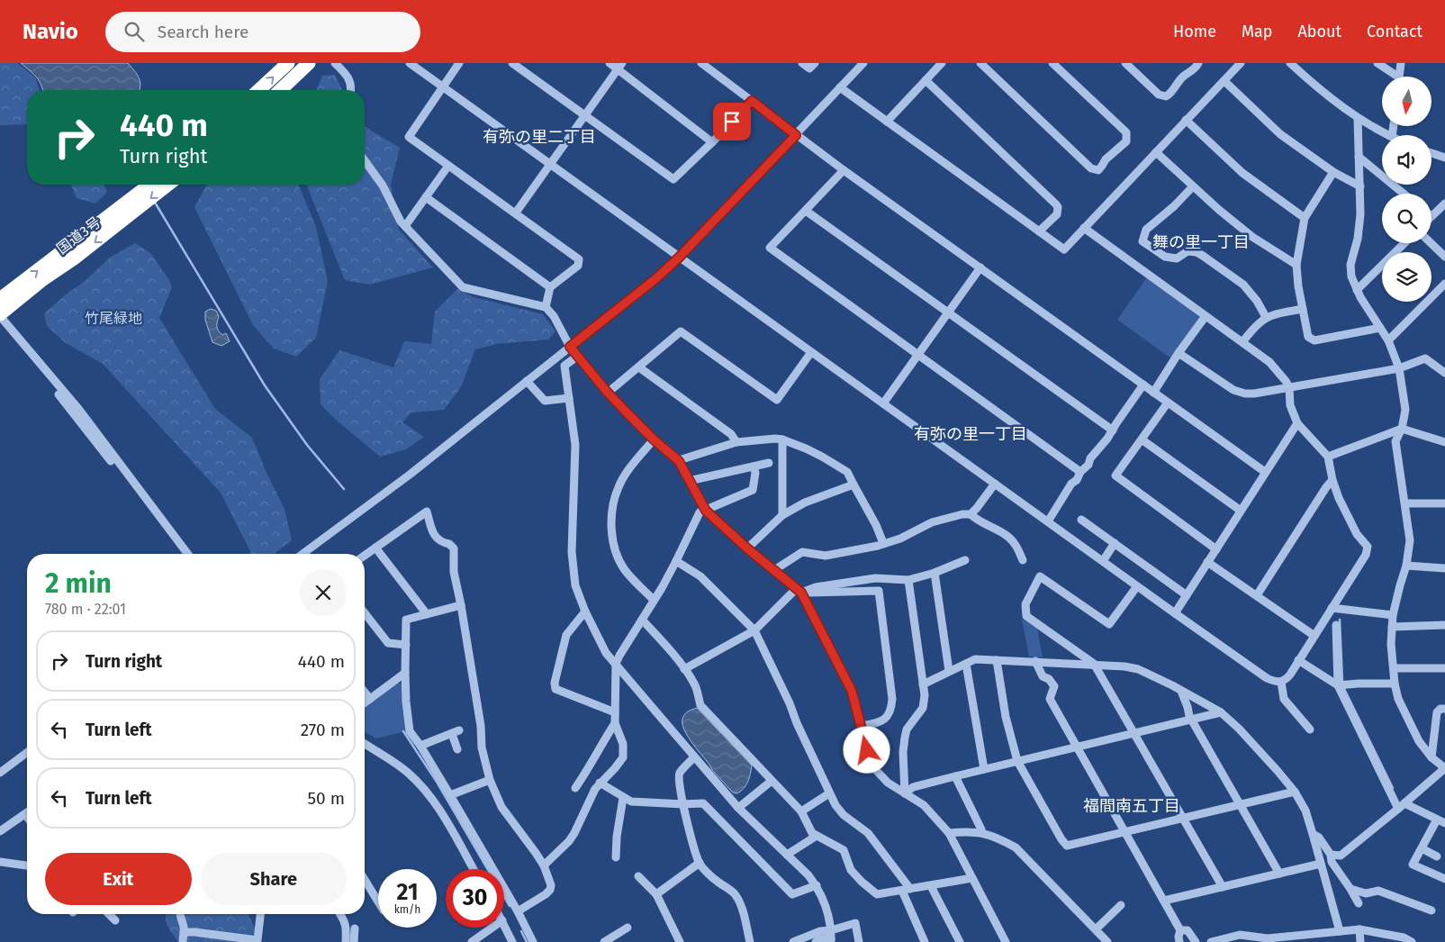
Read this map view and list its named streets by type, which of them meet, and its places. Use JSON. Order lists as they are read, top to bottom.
{
  "streets": {
    "highway": ["国道3号"]
  },
  "districts": [
    "有弥の里二丁目",
    "舞の里一丁目",
    "有弥の里一丁目",
    "福間南五丁目"
  ],
  "parks": ["竹尾緑地"],
  "north": "bottom",
  "page": {
    "header": "Navio",
    "search": "Search here",
    "nav": [
      "Home",
      "Map",
      "About",
      "Contact"
    ],
    "turn": ["440 m", "Turn right"],
    "heading": ["2 min", "780 m · 22:01"],
    "list": [
      {
        "name": "Turn right",
        "value": "440 m"
      },
      {
        "name": "Turn left",
        "value": "270 m"
      },
      {
        "name": "Turn left",
        "value": "50 m"
      }
    ],
    "buttons": ["Exit", "Share"],
    "speed": "21 km/h",
    "limit": "30"
  }
}
